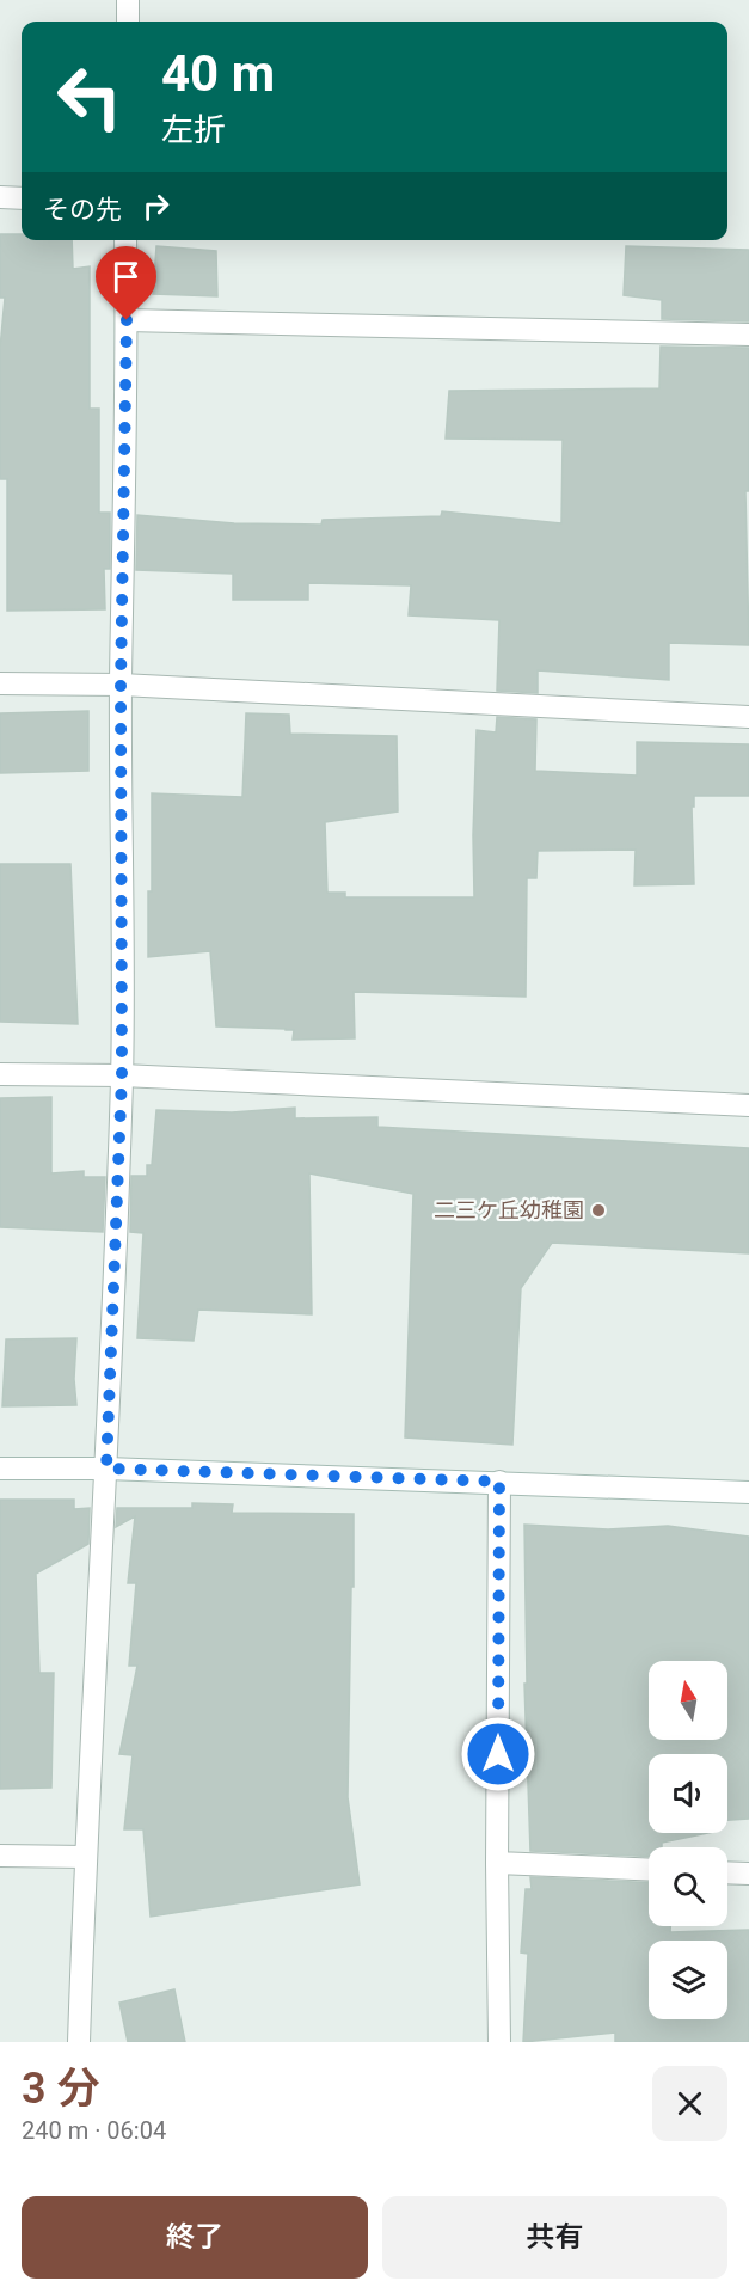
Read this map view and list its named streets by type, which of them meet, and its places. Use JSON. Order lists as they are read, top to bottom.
{
  "places": ["二三ケ丘幼稚園"],
  "north": "top",
  "page": {
    "turn": ["40 m", "左折"],
    "then": "その先",
    "heading": ["3 分", "240 m · 06:04"],
    "buttons": ["終了", "共有"]
  }
}
